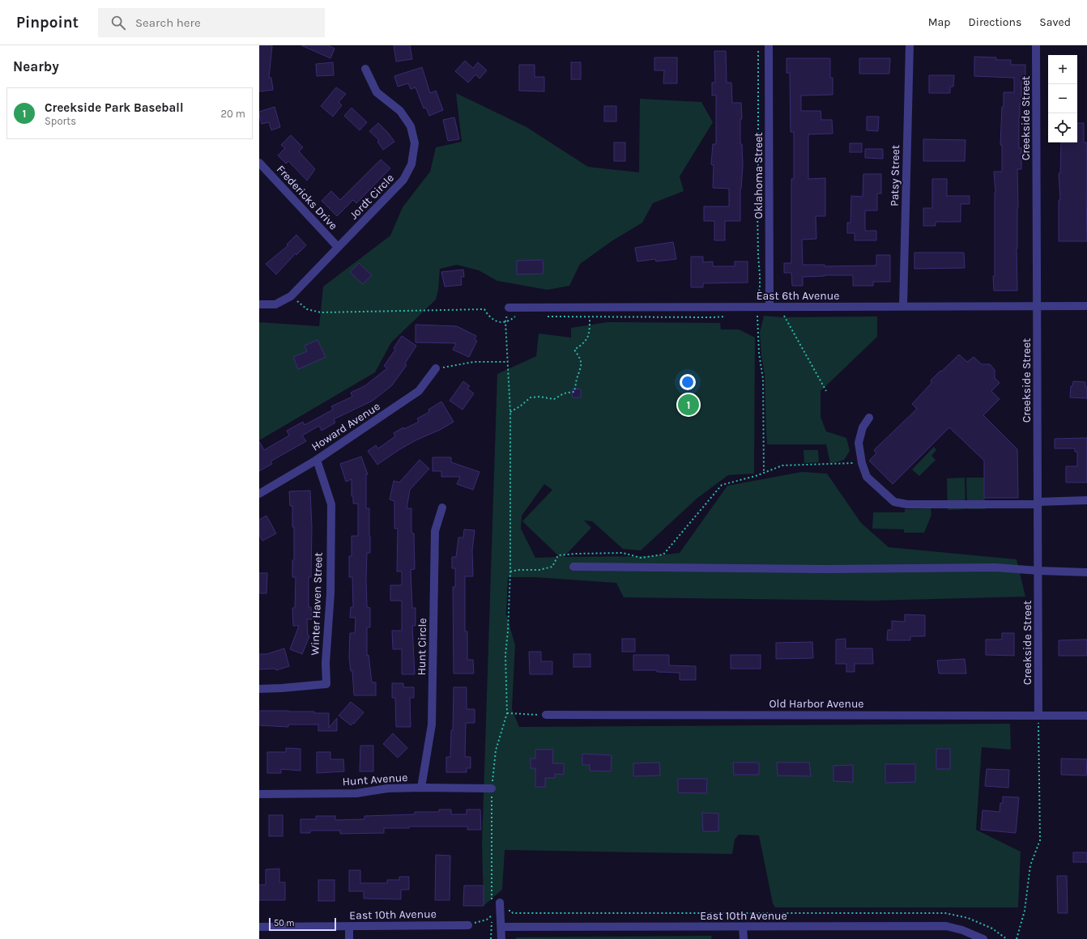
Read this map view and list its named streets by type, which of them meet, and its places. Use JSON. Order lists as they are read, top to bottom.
{
  "streets": {
    "street": [
      "Creekside Street",
      "Oklahoma Street",
      "Patsy Street",
      "Jordt Circle",
      "Fredericks Drive",
      "East 6th Avenue",
      "Howard Avenue",
      "Winter Haven Street",
      "Hunt Circle",
      "Old Harbor Avenue",
      "Hunt Avenue",
      "East 10th Avenue"
    ]
  },
  "crossings": [
    ["Creekside Street", "East 6th Avenue"],
    ["Creekside Street", "Old Harbor Avenue"],
    ["Oklahoma Street", "East 6th Avenue"],
    ["Patsy Street", "East 6th Avenue"],
    ["Jordt Circle", "Fredericks Drive"],
    ["Howard Avenue", "Winter Haven Street"],
    ["Hunt Circle", "Hunt Avenue"]
  ],
  "scale_bar": "50 m",
  "page": {
    "header": "Pinpoint",
    "search": "Search here",
    "nav": ["Map", "Directions", "Saved"],
    "heading": "Nearby",
    "map_buttons": ["+", "−"],
    "list": [
      {
        "mark": "1",
        "name": "Creekside Park Baseball",
        "note": "Sports",
        "value": "20 m"
      }
    ],
    "pins": "1",
    "scale": "50 m"
  }
}
